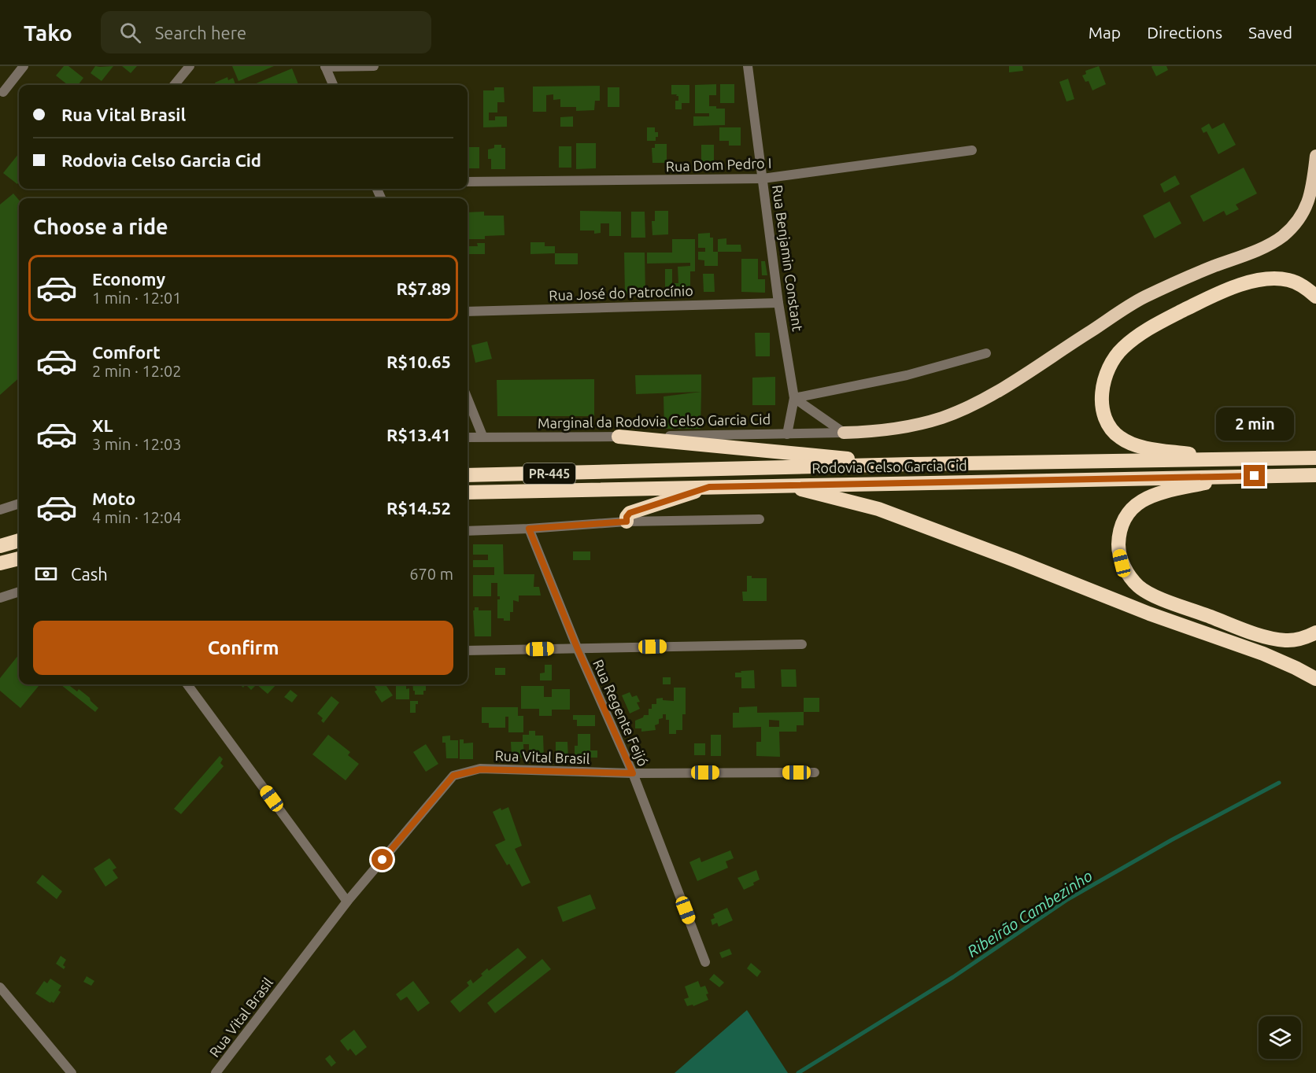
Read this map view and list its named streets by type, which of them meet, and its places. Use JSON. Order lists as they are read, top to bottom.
{
  "streets": {
    "highway": ["Rodovia Celso Garcia Cid", "PR-445"],
    "street": [
      "Rua Dom Pedro I",
      "Rua Benjamin Constant",
      "Rua José do Patrocínio",
      "Marginal da Rodovia Celso Garcia Cid",
      "Rua Regente Feijó",
      "Rua Vital Brasil"
    ]
  },
  "crossings": [
    ["Rua Dom Pedro I", "Rua Benjamin Constant"],
    ["Rua Benjamin Constant", "Rua José do Patrocínio"],
    ["Rua Benjamin Constant", "Marginal da Rodovia Celso Garcia Cid"],
    ["Rua Regente Feijó", "Rua Vital Brasil"]
  ],
  "water": ["Ribeirão Cambezinho"],
  "page": {
    "header": "Tako",
    "search": "Search here",
    "nav": ["Map", "Directions", "Saved"],
    "banner": ["Rua Vital Brasil", "Rodovia Celso Garcia Cid"],
    "heading": "Choose a ride",
    "list": [
      {
        "name": "Economy",
        "note": "1 min · 12:01",
        "value": "R$7.89"
      },
      {
        "name": "Comfort",
        "note": "2 min · 12:02",
        "value": "R$10.65"
      },
      {
        "name": "XL",
        "note": "3 min · 12:03",
        "value": "R$13.41"
      },
      {
        "name": "Moto",
        "note": "4 min · 12:04",
        "value": "R$14.52"
      }
    ],
    "bubble": "2 min",
    "pay": ["Cash", "670 m"],
    "buttons": "Confirm"
  }
}
